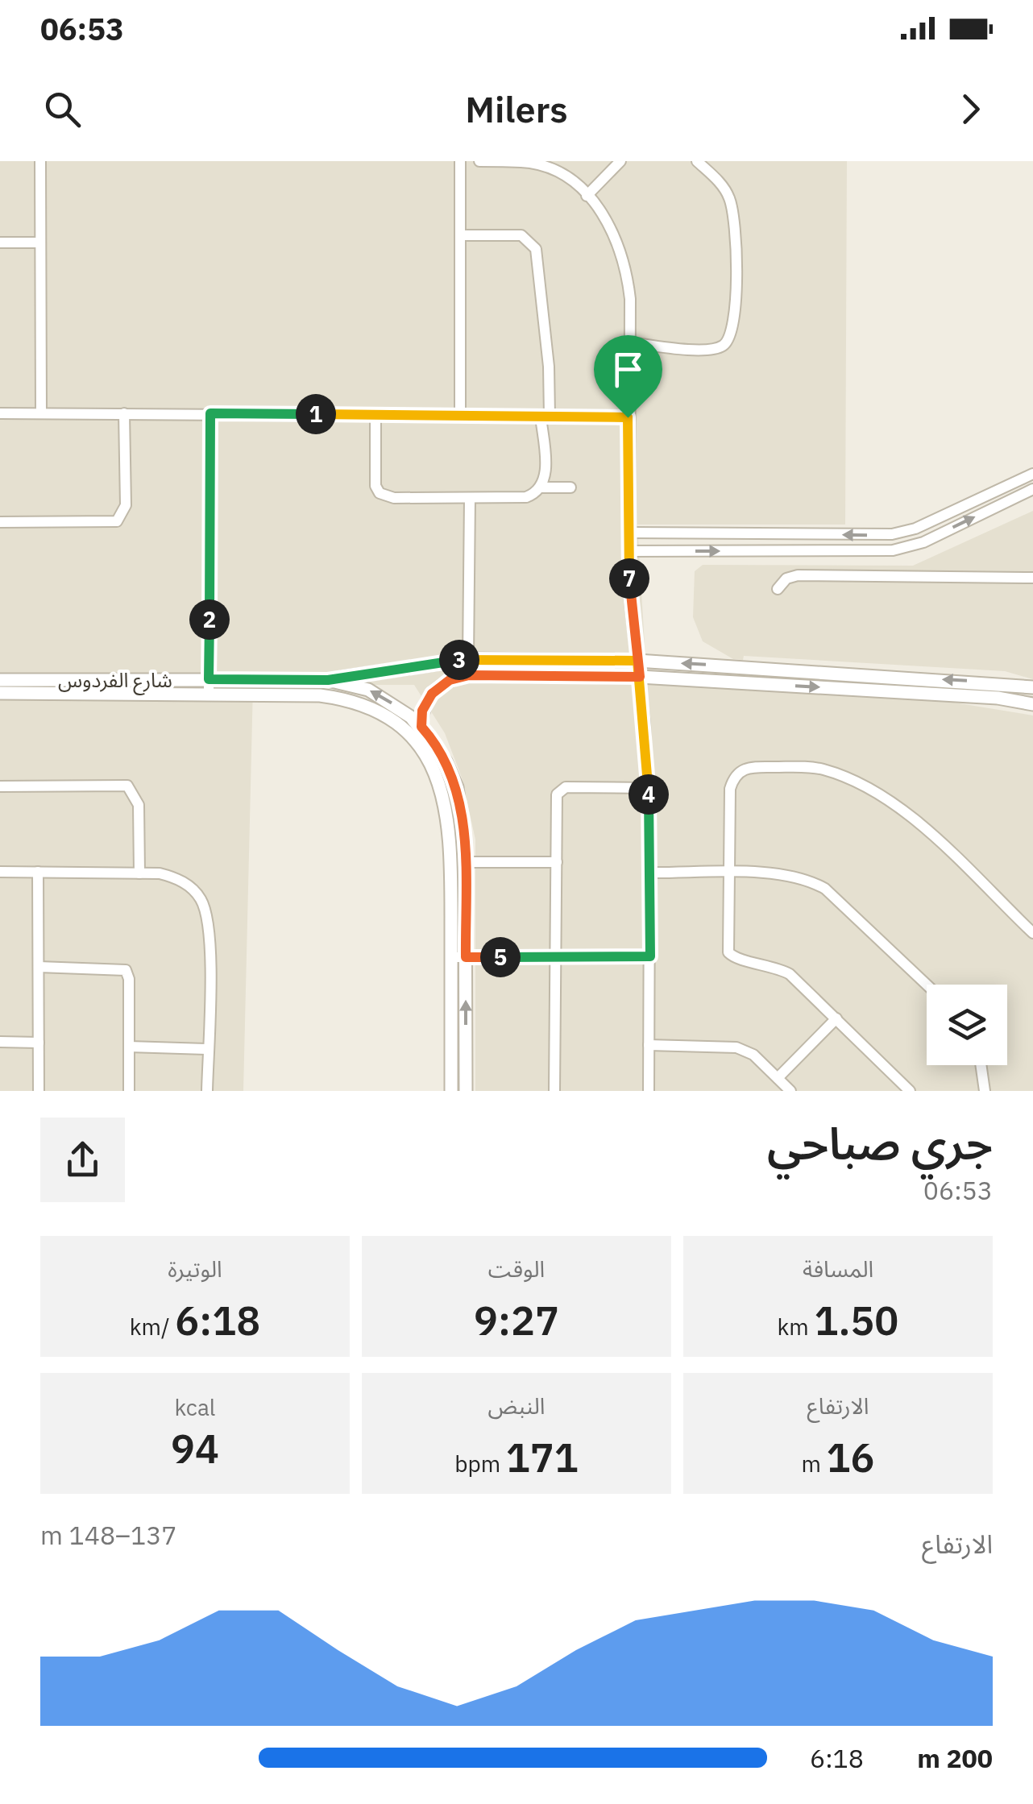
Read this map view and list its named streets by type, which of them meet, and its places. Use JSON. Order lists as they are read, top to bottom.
{
  "streets": {
    "street": ["شارع الفردوس"]
  },
  "page": {
    "status": "06:53",
    "header": "Milers",
    "pins": [
      "1",
      "7",
      "2",
      "3",
      "4",
      "5"
    ],
    "heading": ["جري صباحي", "06:53"],
    "stats": [
      ["المسافة", "1.50 km"],
      ["الوقت", "9:27"],
      ["الوتيرة", "6:18 /km"],
      ["الارتفاع", "16 m"],
      ["النبض", "171 bpm"],
      ["kcal", "94"]
    ],
    "chart": ["الارتفاع", "137–148 m"],
    "list": [
      {
        "name": "200 m",
        "note": "6:18"
      }
    ]
  }
}
